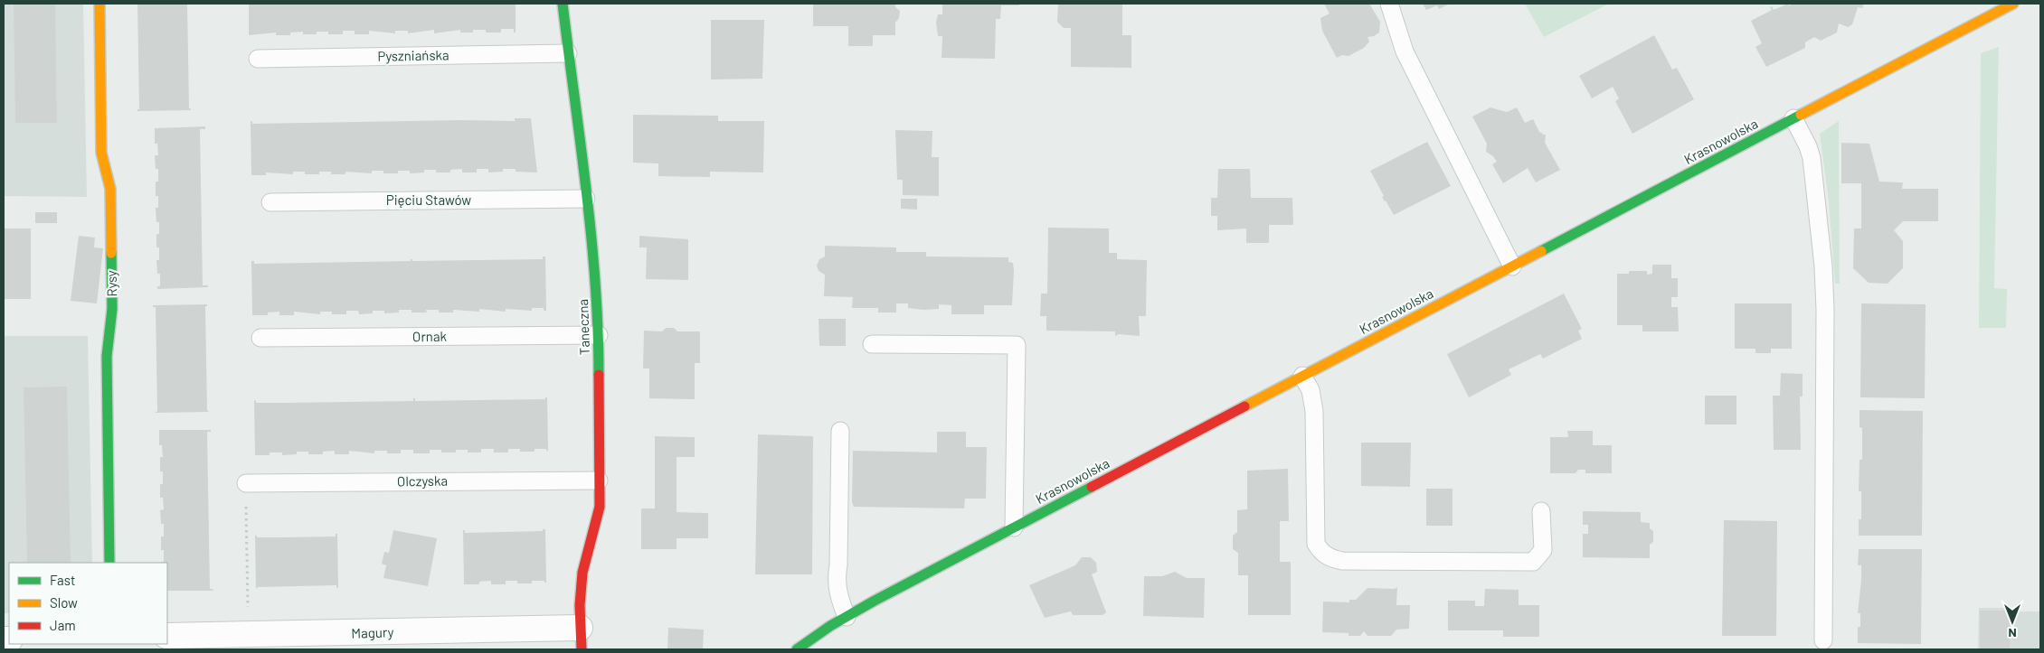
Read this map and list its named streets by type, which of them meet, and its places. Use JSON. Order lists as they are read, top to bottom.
{
  "streets": {
    "street": [
      "Krasnowolska",
      "Rysy",
      "Taneczna",
      "Magury"
    ],
    "lane": [
      "Pyszniańska",
      "Pięciu Stawów",
      "Ornak",
      "Olczyska"
    ]
  },
  "crossings": [
    ["Pyszniańska", "Taneczna"],
    ["Pięciu Stawów", "Taneczna"],
    ["Taneczna", "Ornak"],
    ["Taneczna", "Olczyska"],
    ["Taneczna", "Magury"]
  ],
  "legend": ["Fast", "Slow", "Jam"],
  "north": "bottom"
}
